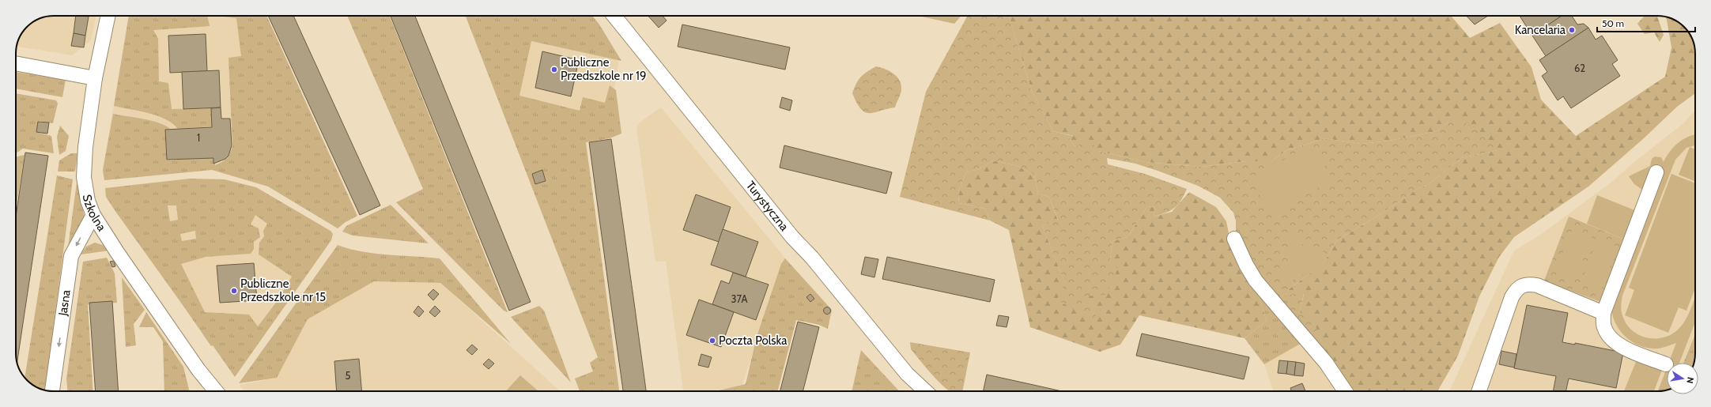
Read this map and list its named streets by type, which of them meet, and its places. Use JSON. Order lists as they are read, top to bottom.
{
  "streets": {
    "street": ["Turystyczna", "Szkolna", "Jasna"]
  },
  "crossings": [
    ["Szkolna", "Jasna"]
  ],
  "one_way": ["Jasna"],
  "places": [
    "Kancelaria",
    "Publiczne Przedszkole nr 19",
    "Publiczne Przedszkole nr 15",
    "Poczta Polska"
  ],
  "house_numbers": [
    "62",
    "1",
    "37A",
    "5"
  ],
  "scale_bar": "50 m",
  "north": "right"
}
